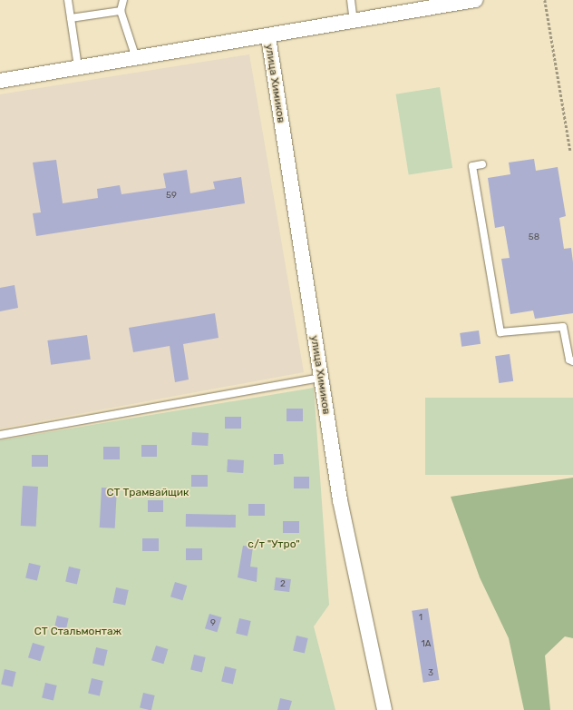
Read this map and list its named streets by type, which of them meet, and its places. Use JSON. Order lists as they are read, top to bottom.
{
  "streets": {
    "street": ["улица Химиков"]
  },
  "parks": ["СТ Трамвайщик", "с/т \"Утро\"", "СТ Стальмонтаж"],
  "house_numbers": [
    "59",
    "58",
    "2",
    "1",
    "9",
    "1А",
    "3"
  ]
}
